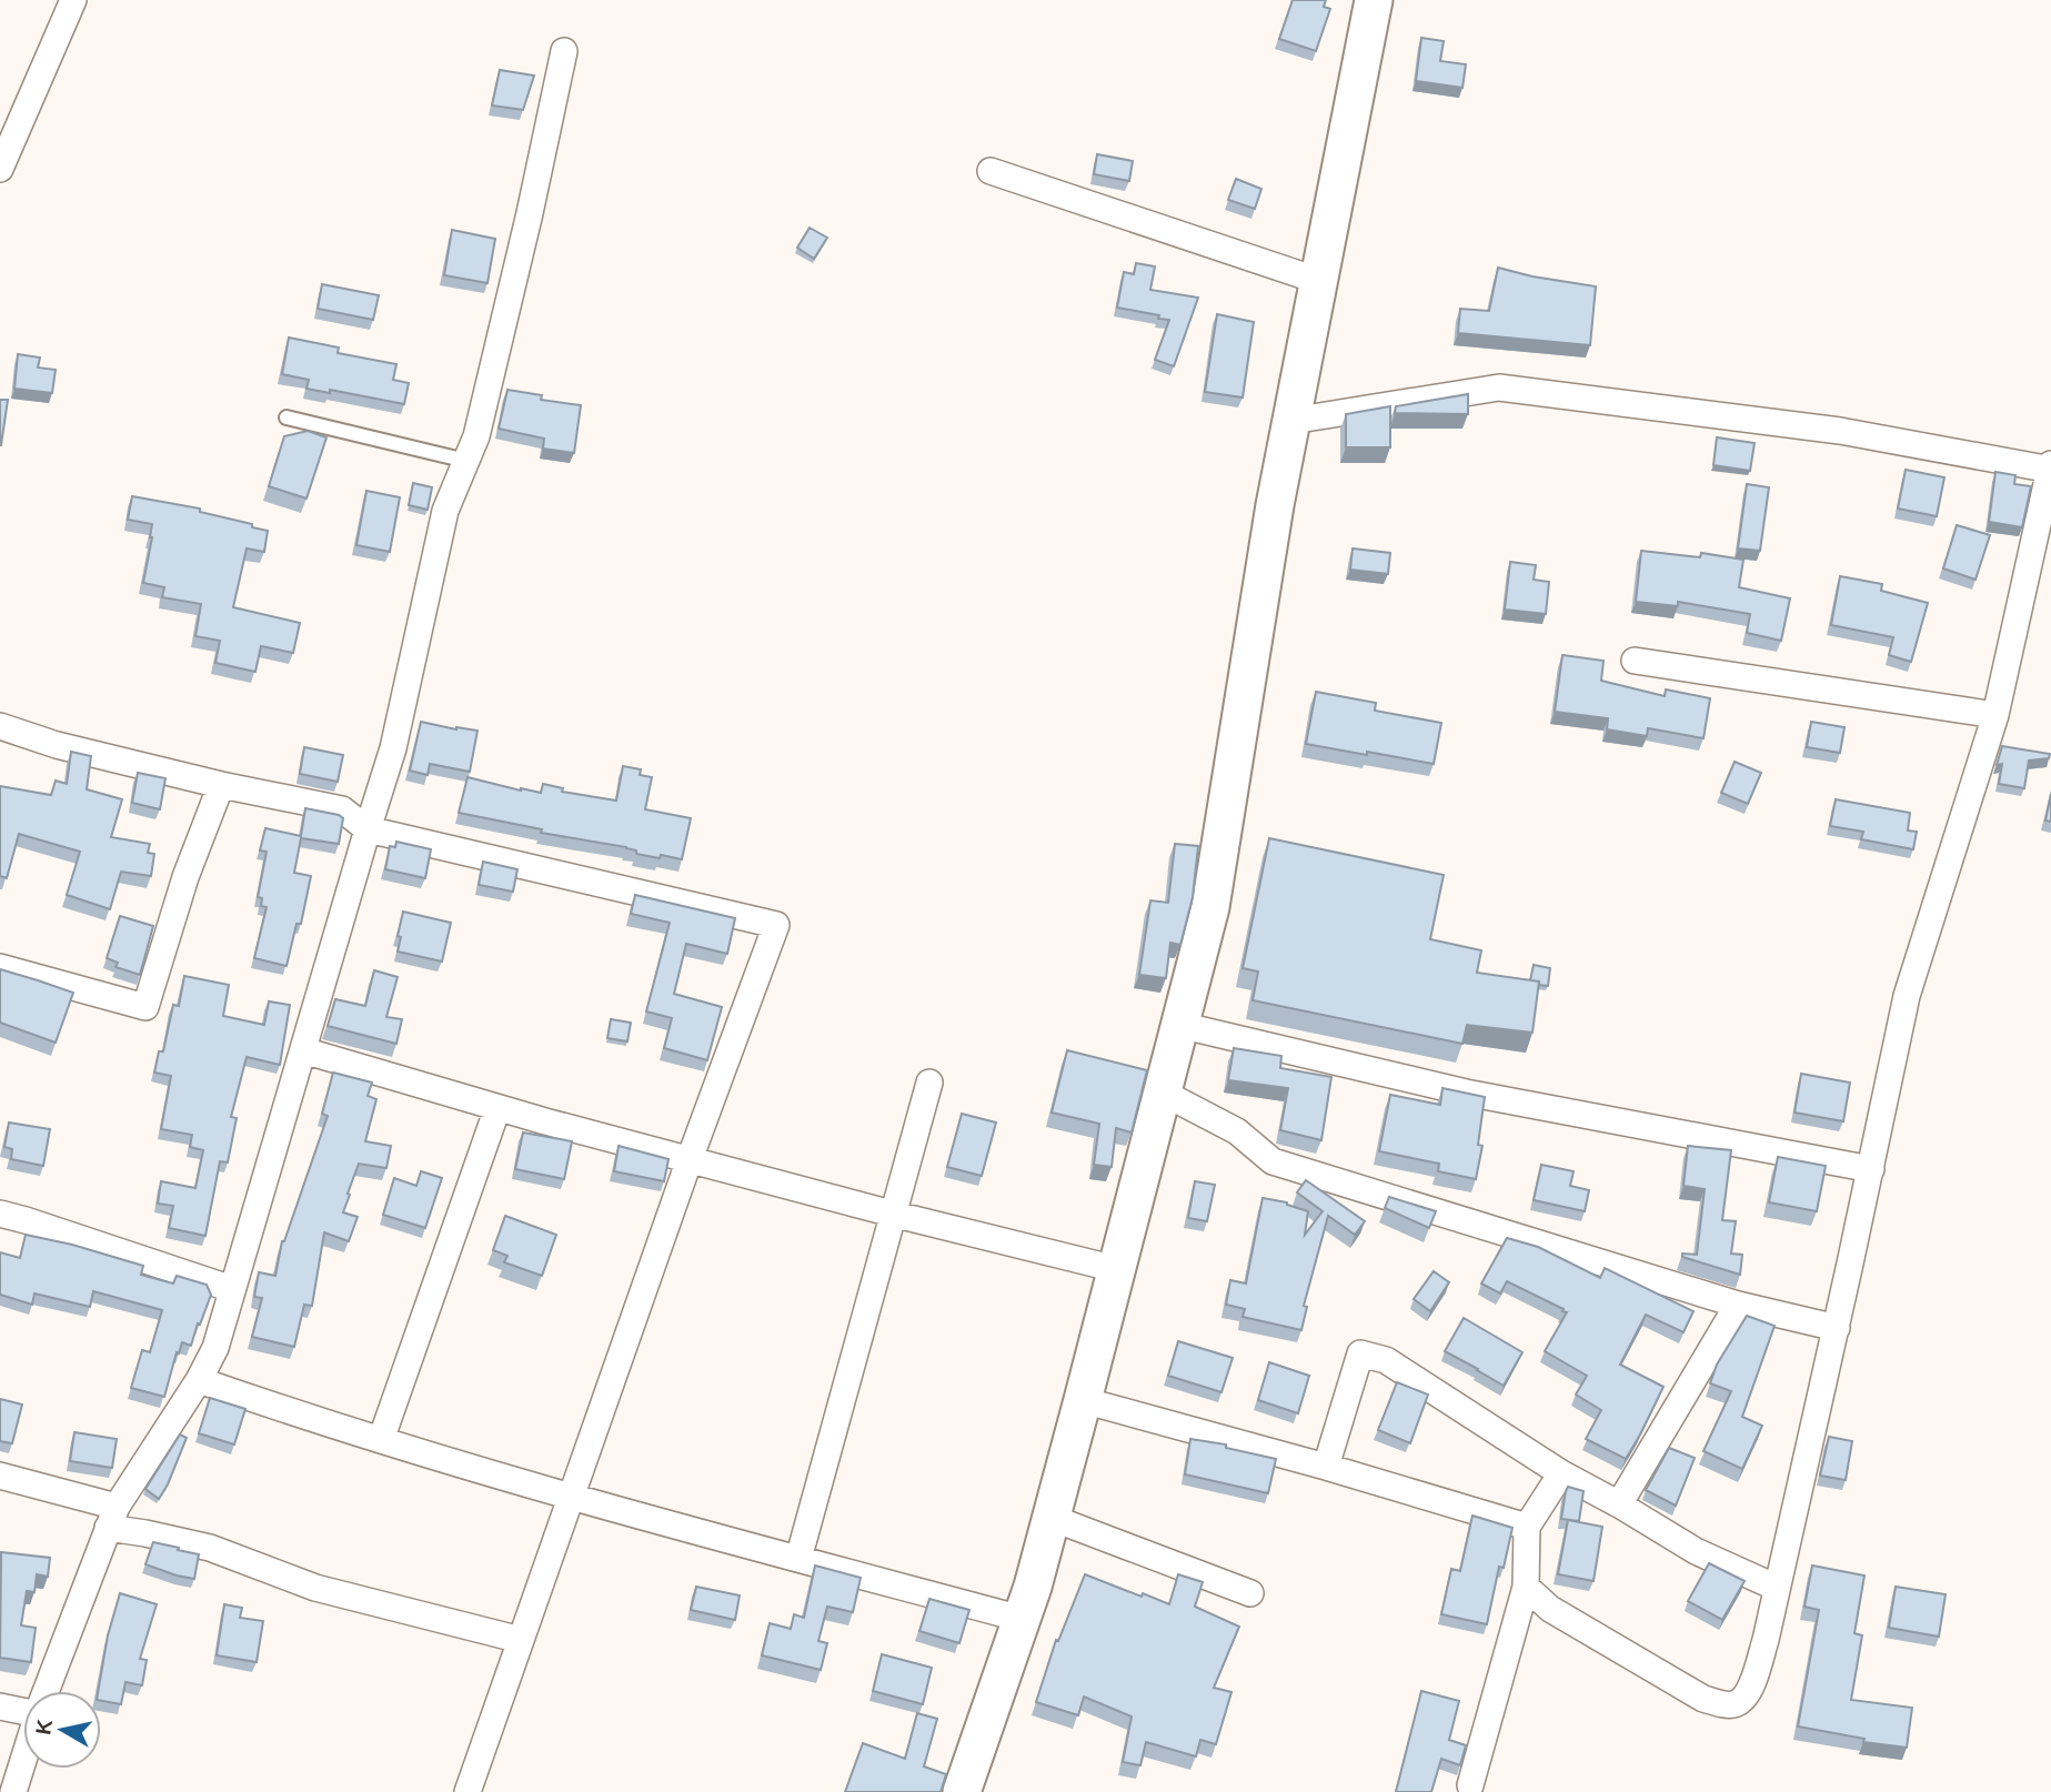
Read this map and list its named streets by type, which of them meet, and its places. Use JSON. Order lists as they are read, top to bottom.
{
  "north": "left"
}
